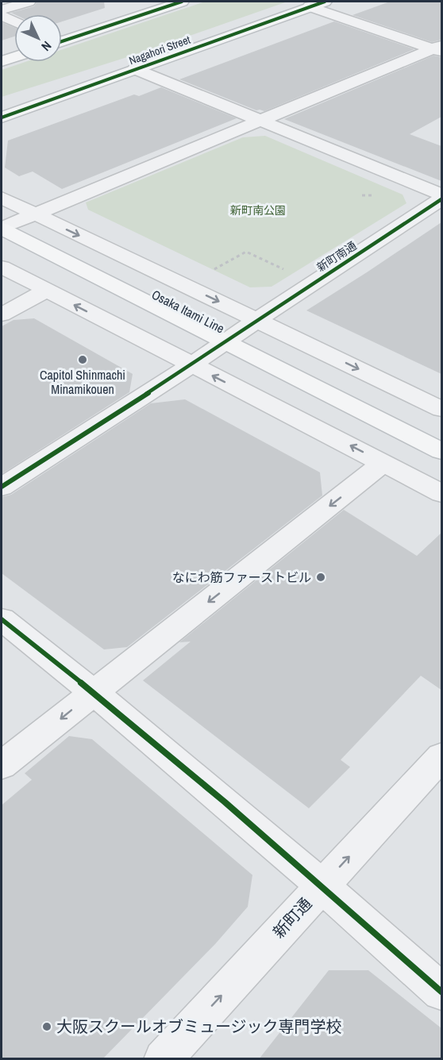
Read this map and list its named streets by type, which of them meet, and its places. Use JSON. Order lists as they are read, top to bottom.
{
  "streets": {
    "main road": ["Nagahori Street", "Osaka Itami Line"],
    "street": ["新町南通", "新町通"]
  },
  "crossings": [
    ["新町南通", "Osaka Itami Line"]
  ],
  "one_way": ["新町通"],
  "parks": ["新町南公園"],
  "places": ["Capitol Shinmachi Minamikouen", "なにわ筋ファーストビル", "大阪スクールオブミュージック専門学校"],
  "north": "bottom right"
}
